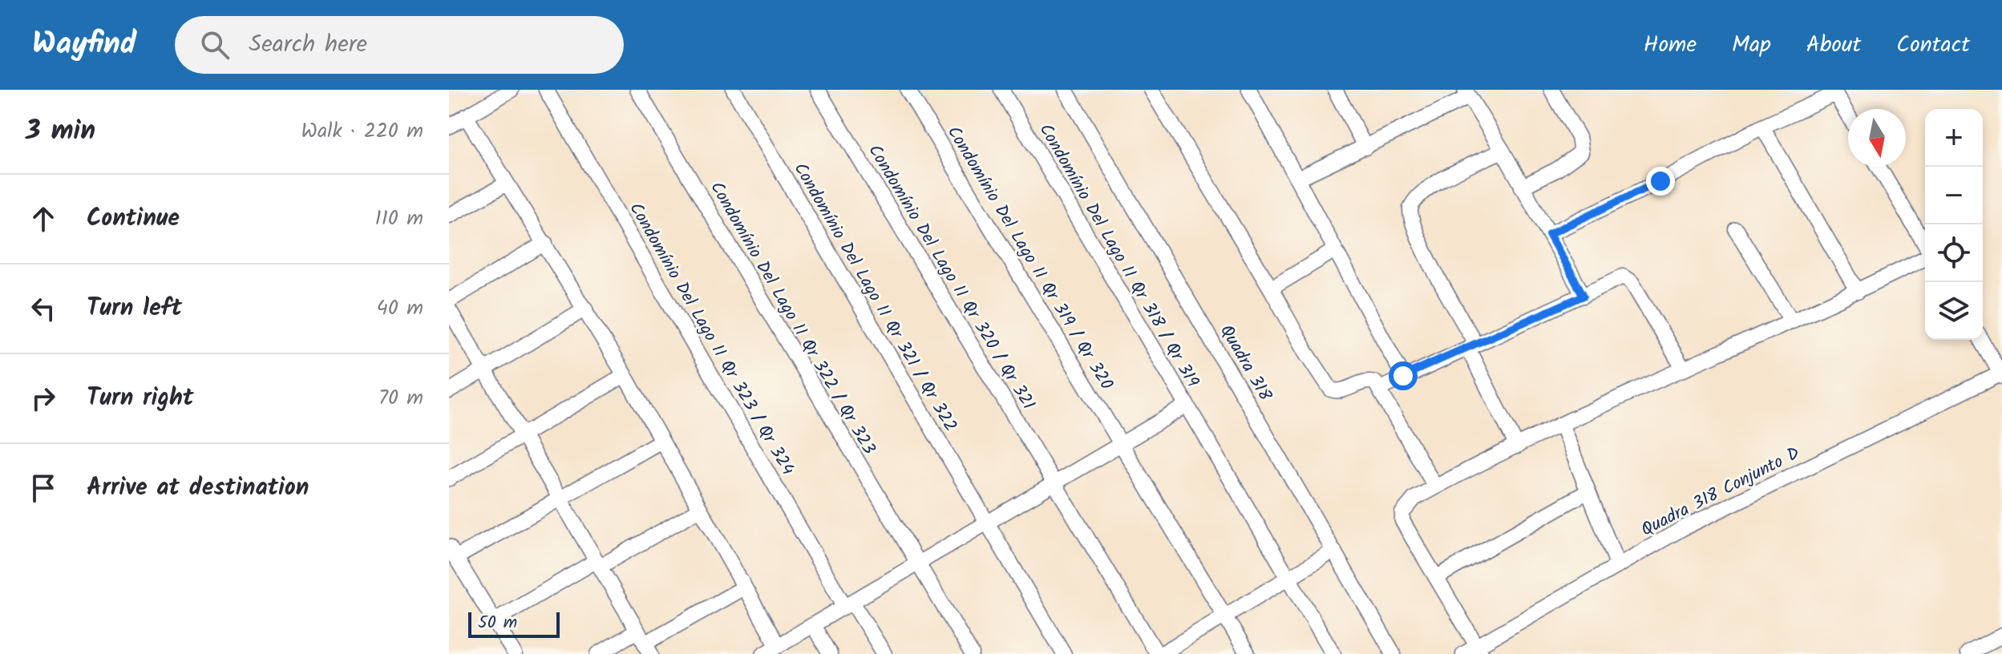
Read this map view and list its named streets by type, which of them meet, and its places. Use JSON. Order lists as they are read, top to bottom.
{
  "streets": {
    "street": [
      "Condomínio Del Lago II Qr 318 / Qr 319",
      "Condomínio Del Lago II Qr 319 / Qr 320",
      "Condomínio Del Lago II Qr 320 / Qr 321",
      "Condomínio Del Lago II Qr 321 / Qr 322",
      "Condomínio Del Lago II Qr 322 / Qr 323",
      "Condomínio Del Lago II Qr 323 / Qr 324",
      "Quadra 318",
      "Quadra 318 Conjunto D"
    ]
  },
  "scale_bar": "50 m",
  "north": "bottom",
  "page": {
    "header": "Wayfind",
    "search": "Search here",
    "nav": [
      "Home",
      "Map",
      "About",
      "Contact"
    ],
    "heading": ["3 min", "Walk · 220 m"],
    "map_buttons": ["+", "−"],
    "list": [
      ["Continue", "110 m"],
      ["Turn left", "40 m"],
      ["Turn right", "70 m"],
      "Arrive at destination"
    ],
    "scale": "50 m"
  }
}
